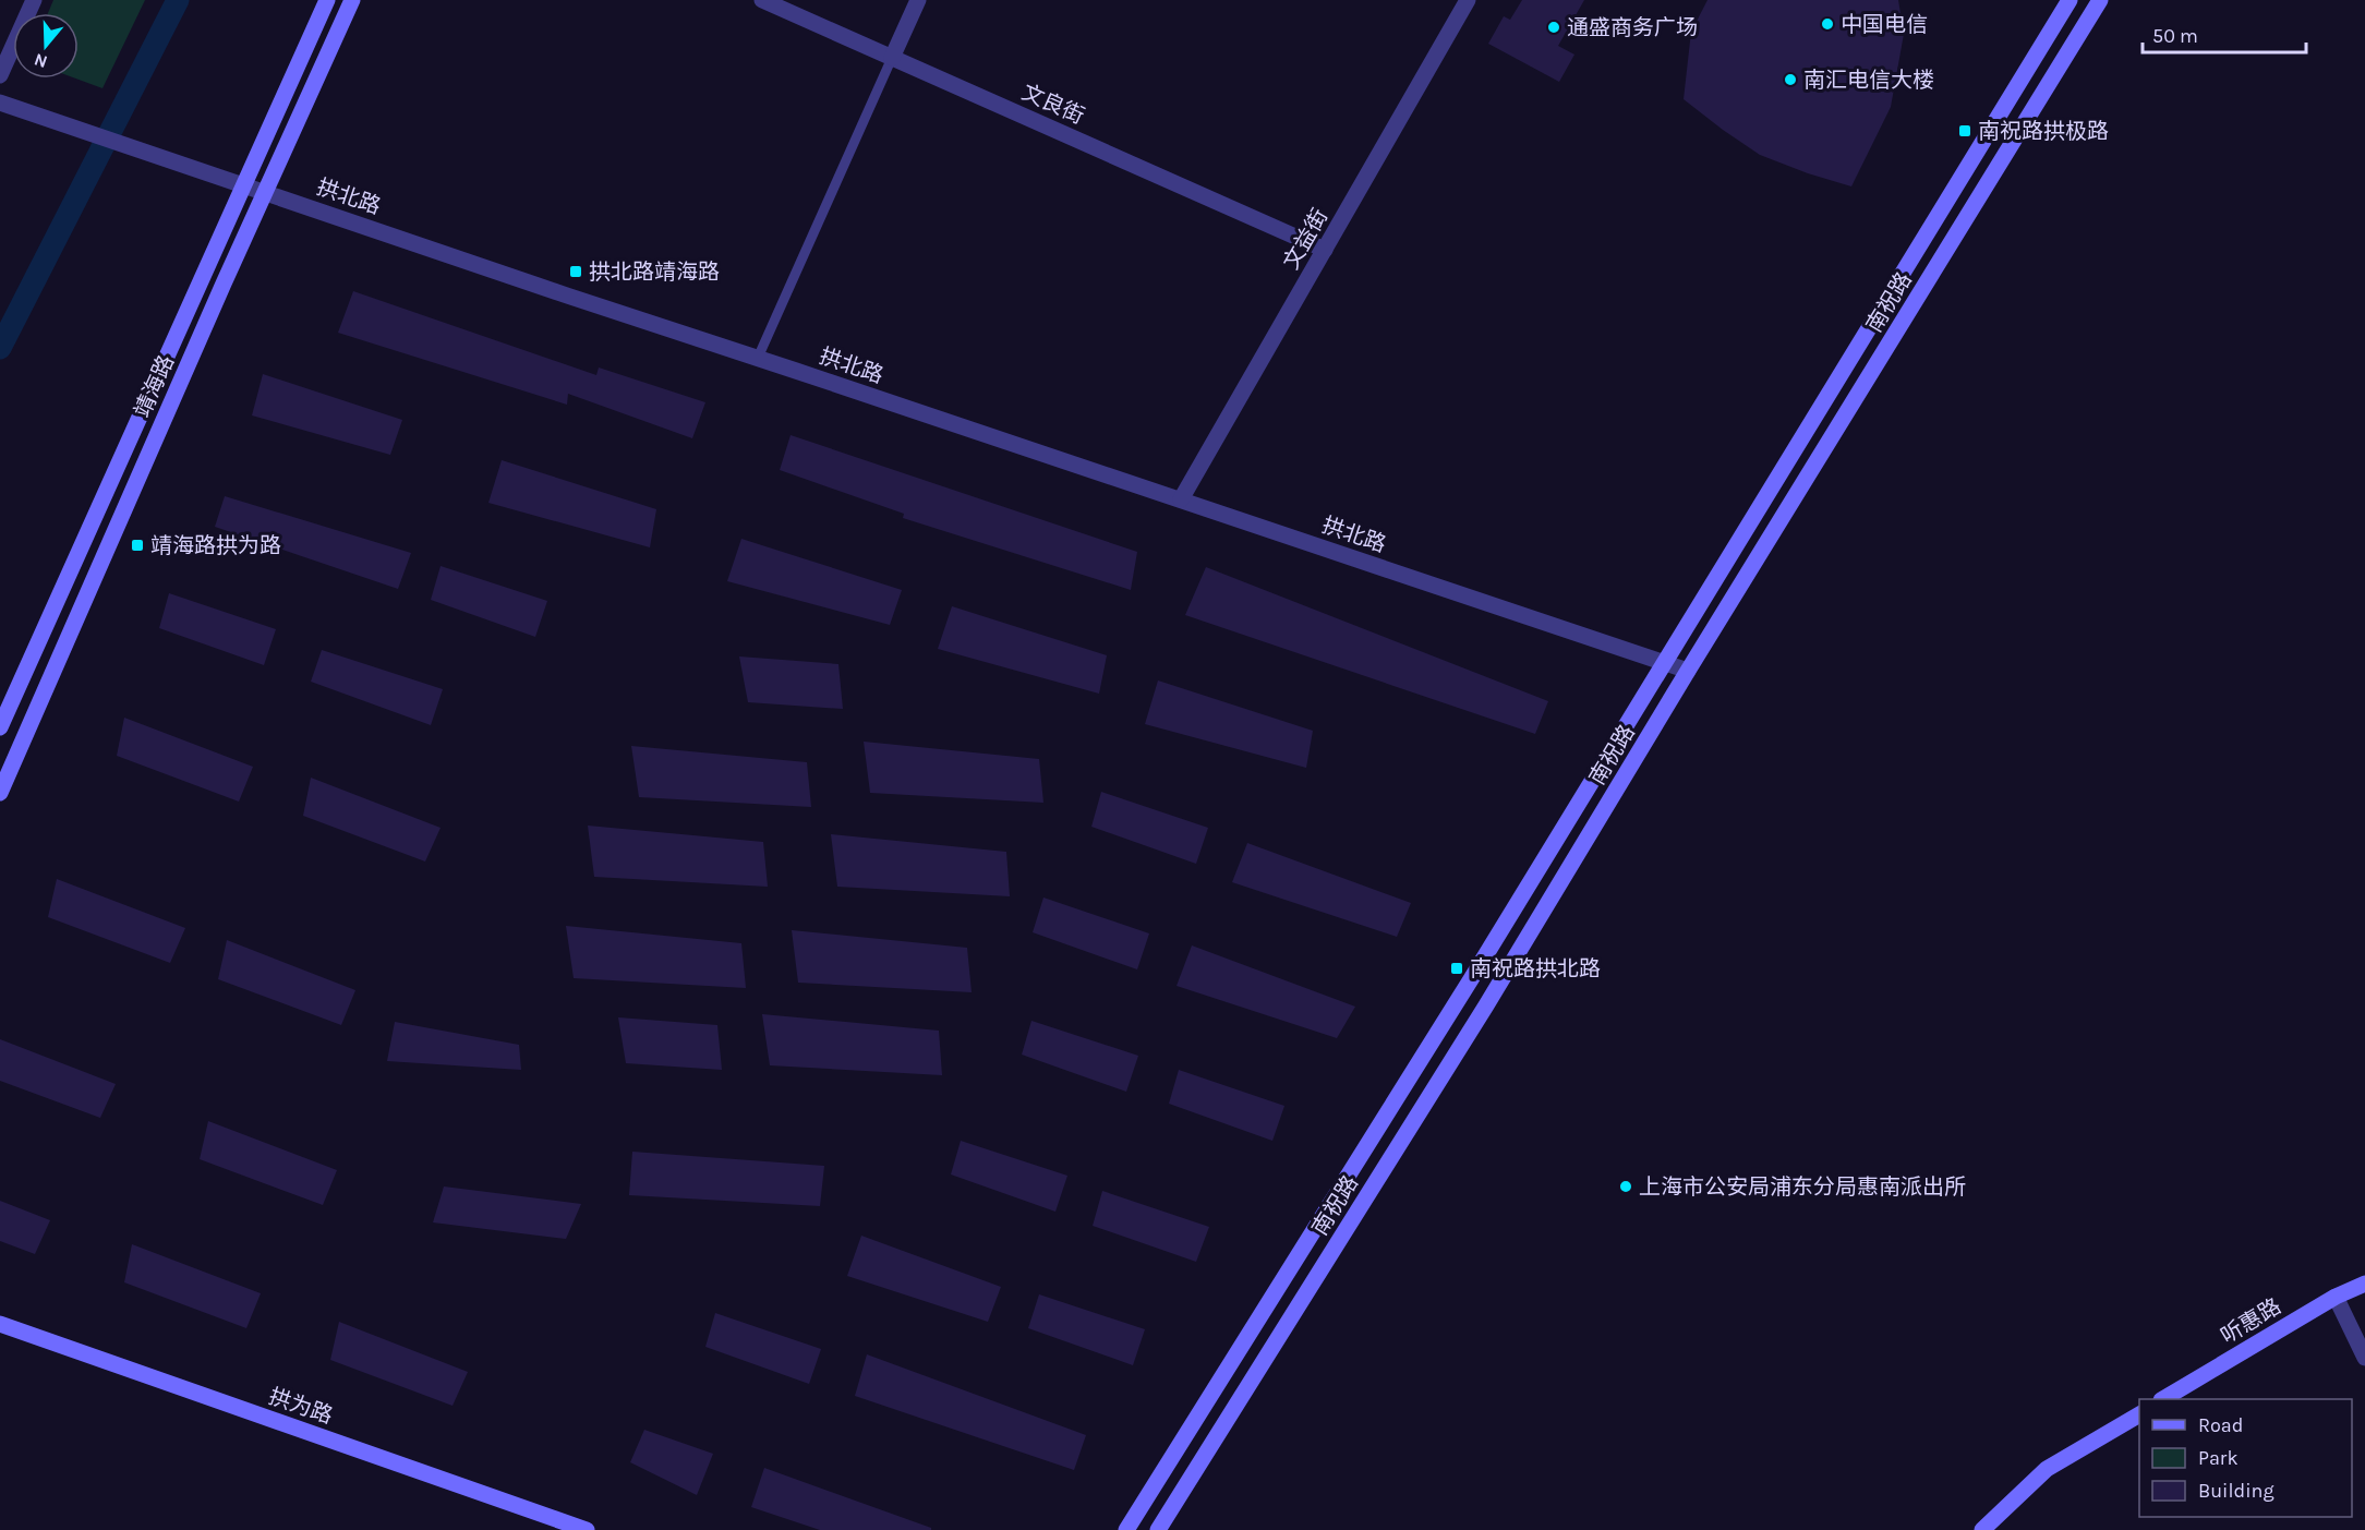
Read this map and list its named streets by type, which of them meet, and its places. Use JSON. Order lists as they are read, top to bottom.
{
  "streets": {
    "main road": [
      "南祝路",
      "靖海路",
      "听惠路",
      "拱为路"
    ],
    "street": ["文良街", "拱北路", "文益街"]
  },
  "crossings": [
    ["文良街", "文益街"],
    ["拱北路", "文益街"],
    ["拱北路", "南祝路"],
    ["拱北路", "靖海路"]
  ],
  "places": {
    "other": [
      "中国电信",
      "通盛商务广场",
      "南汇电信大楼",
      "上海市公安局浦东分局惠南派出所"
    ],
    "transit": [
      "南祝路拱极路",
      "拱北路靖海路",
      "靖海路拱为路",
      "南祝路拱北路"
    ]
  },
  "legend": ["Road", "Park", "Building"],
  "scale_bar": "50 m",
  "north": "bottom"
}
